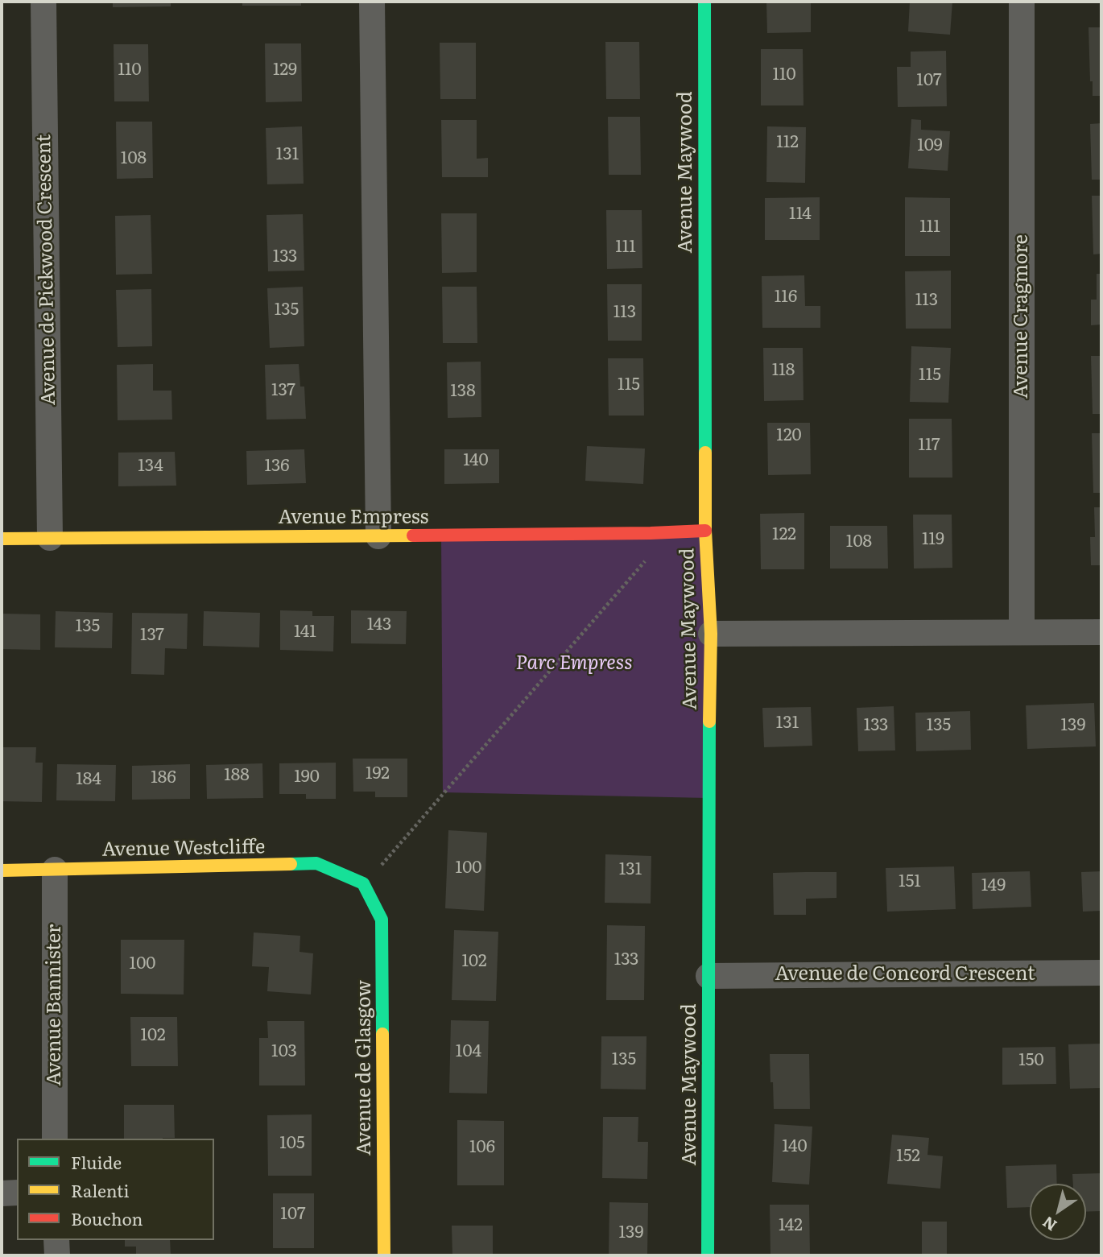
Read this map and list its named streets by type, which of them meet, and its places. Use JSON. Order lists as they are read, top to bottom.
{
  "streets": {
    "street": [
      "Avenue Maywood",
      "Avenue de Pickwood Crescent",
      "Avenue Cragmore",
      "Avenue Empress",
      "Avenue Westcliffe",
      "Avenue de Concord Crescent",
      "Avenue Bannister",
      "Avenue de Glasgow"
    ]
  },
  "crossings": [
    ["Avenue Maywood", "Avenue Empress"],
    ["Avenue Maywood", "Avenue de Concord Crescent"],
    ["Avenue de Pickwood Crescent", "Avenue Empress"],
    ["Avenue Westcliffe", "Avenue Bannister"],
    ["Avenue Westcliffe", "Avenue de Glasgow"]
  ],
  "parks": ["Parc Empress"],
  "house_numbers": [
    "110",
    "129",
    "110",
    "107",
    "112",
    "109",
    "131",
    "108",
    "114",
    "111",
    "111",
    "133",
    "116",
    "113",
    "135",
    "113",
    "118",
    "115",
    "115",
    "137",
    "138",
    "120",
    "117",
    "140",
    "134",
    "136",
    "122",
    "119",
    "108",
    "143",
    "135",
    "141",
    "137",
    "131",
    "133",
    "135",
    "139",
    "192",
    "188",
    "190",
    "186",
    "184",
    "100",
    "131",
    "151",
    "149",
    "133",
    "102",
    "100",
    "102",
    "103",
    "104",
    "135",
    "150",
    "105",
    "140",
    "106",
    "152",
    "107",
    "142",
    "139"
  ],
  "legend": ["Fluide", "Ralenti", "Bouchon"],
  "north": "bottom left"
}
